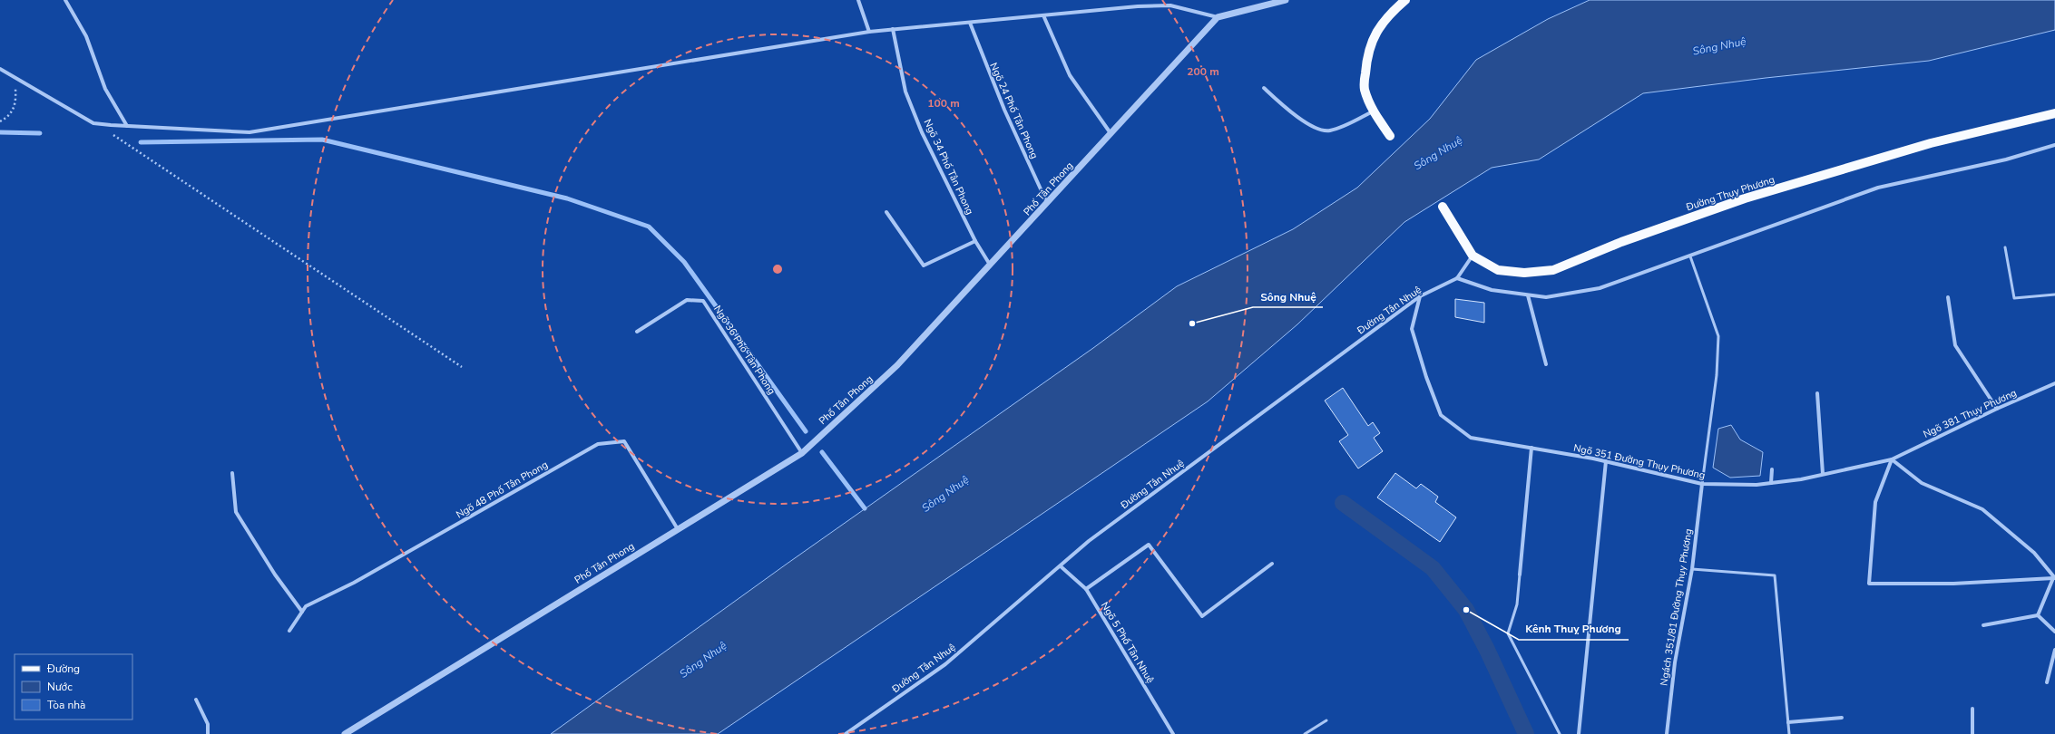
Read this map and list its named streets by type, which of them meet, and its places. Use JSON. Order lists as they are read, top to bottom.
{
  "streets": {
    "main road": ["Đường Thụy Phương"],
    "street": [
      "Ngõ 24 Phố Tân Phong",
      "Ngõ 34 Phố Tân Phong",
      "Phố Tân Phong",
      "Đường Tân Nhuệ",
      "Ngõ 36 Phố Tân Phong",
      "Ngõ 381 Thụy Phương",
      "Ngõ 351 Đường Thụy Phương",
      "Ngõ 48 Phố Tân Phong",
      "Ngách 351/81 Đường Thụy Phương",
      "Ngõ 5 Phố Tân Nhuệ"
    ]
  },
  "crossings": [
    ["Ngõ 24 Phố Tân Phong", "Phố Tân Phong"],
    ["Ngõ 34 Phố Tân Phong", "Phố Tân Phong"],
    ["Phố Tân Phong", "Ngõ 36 Phố Tân Phong"],
    ["Phố Tân Phong", "Ngõ 48 Phố Tân Phong"],
    ["Đường Tân Nhuệ", "Ngõ 351 Đường Thụy Phương"],
    ["Đường Tân Nhuệ", "Ngõ 5 Phố Tân Nhuệ"],
    ["Ngõ 381 Thụy Phương", "Ngõ 351 Đường Thụy Phương"],
    ["Ngõ 351 Đường Thụy Phương", "Ngách 351/81 Đường Thụy Phương"]
  ],
  "water": ["Sông Nhuệ"],
  "places": ["Sông Nhuệ", "Kênh Thuỵ Phương"],
  "legend": ["Đường", "Nước", "Tòa nhà"],
  "rings": ["200 m", "100 m"]
}
